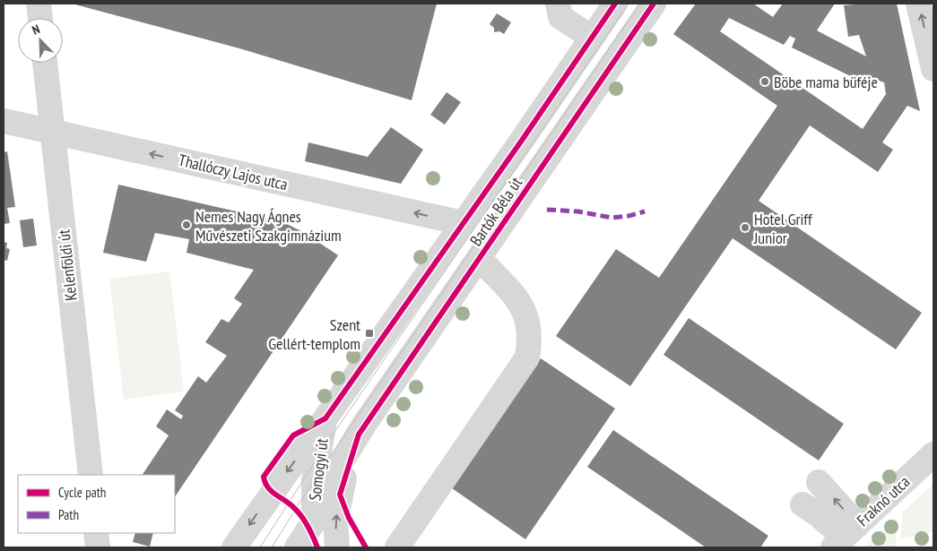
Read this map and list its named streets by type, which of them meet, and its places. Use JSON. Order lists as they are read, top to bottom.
{
  "streets": {
    "street": [
      "Thallóczy Lajos utca",
      "Bartók Béla út",
      "Kelenföldi út",
      "Somogyi út",
      "Fraknó utca"
    ]
  },
  "crossings": [
    ["Thallóczy Lajos utca", "Bartók Béla út"],
    ["Thallóczy Lajos utca", "Kelenföldi út"],
    ["Bartók Béla út", "Somogyi út"]
  ],
  "one_way": ["Thallóczy Lajos utca"],
  "places": {
    "other": ["Böbe mama büféje", "Nemes Nagy Ágnes Művészeti Szakgimnázium", "Hotel Griff Junior"],
    "transit": ["Szent Gellért-templom"]
  },
  "legend": ["Cycle path", "Path"],
  "north": "top left"
}
